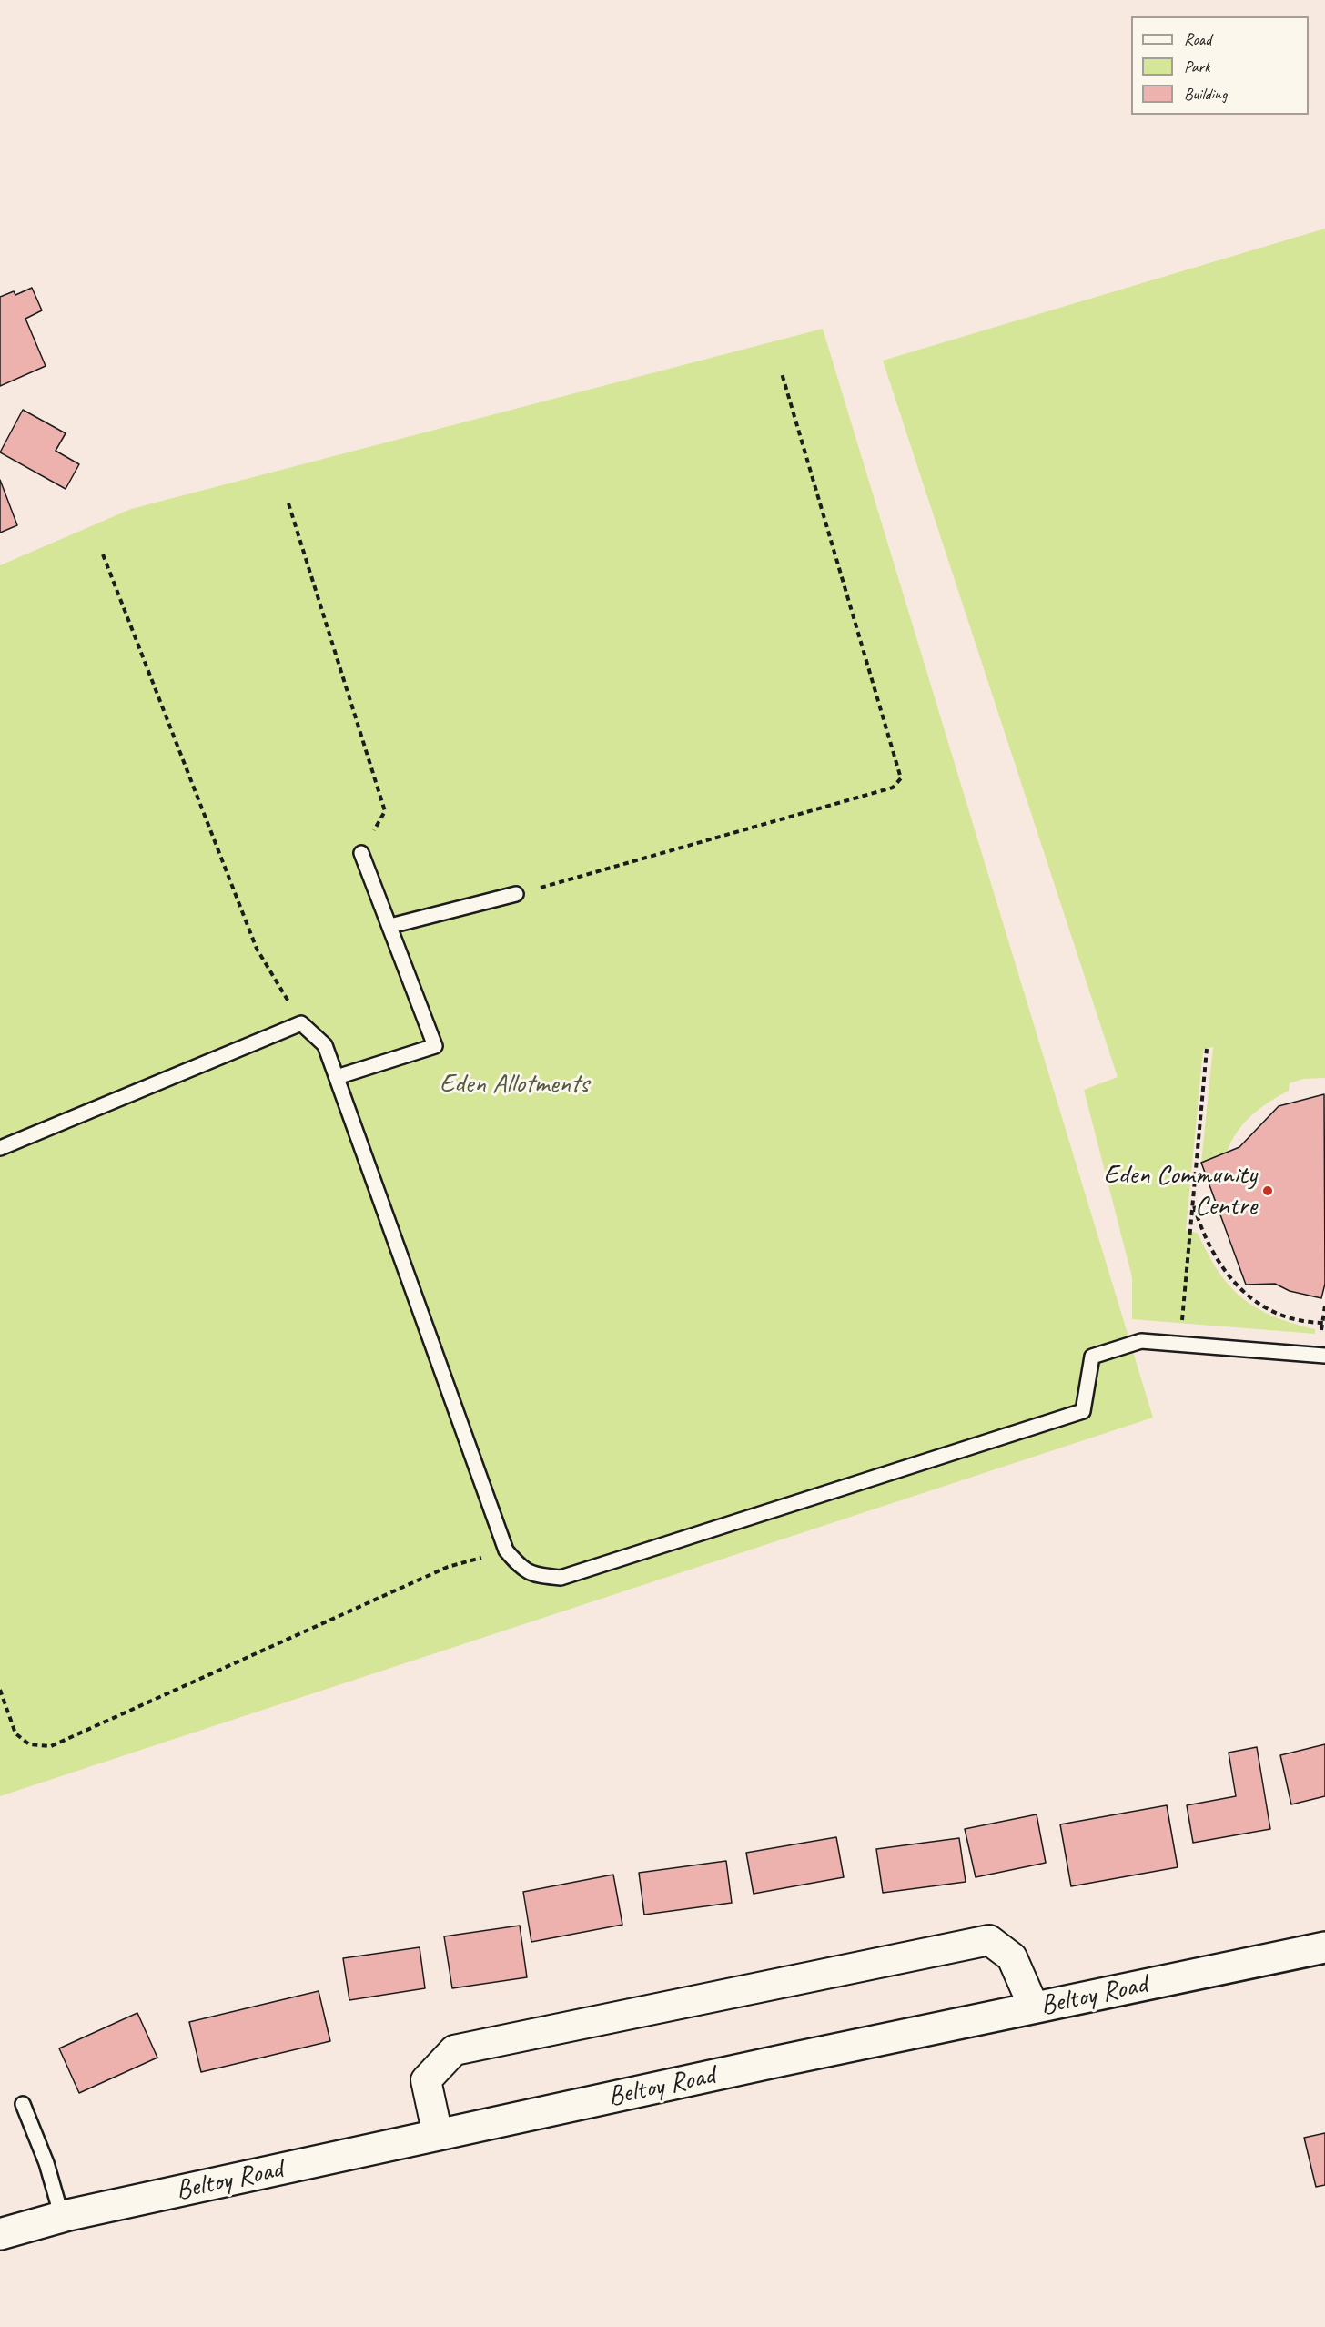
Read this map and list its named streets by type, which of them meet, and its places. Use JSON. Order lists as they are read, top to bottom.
{
  "streets": {
    "main road": ["Beltoy Road"]
  },
  "parks": ["Eden Allotments"],
  "places": ["Eden Community Centre"],
  "legend": ["Road", "Park", "Building"]
}
